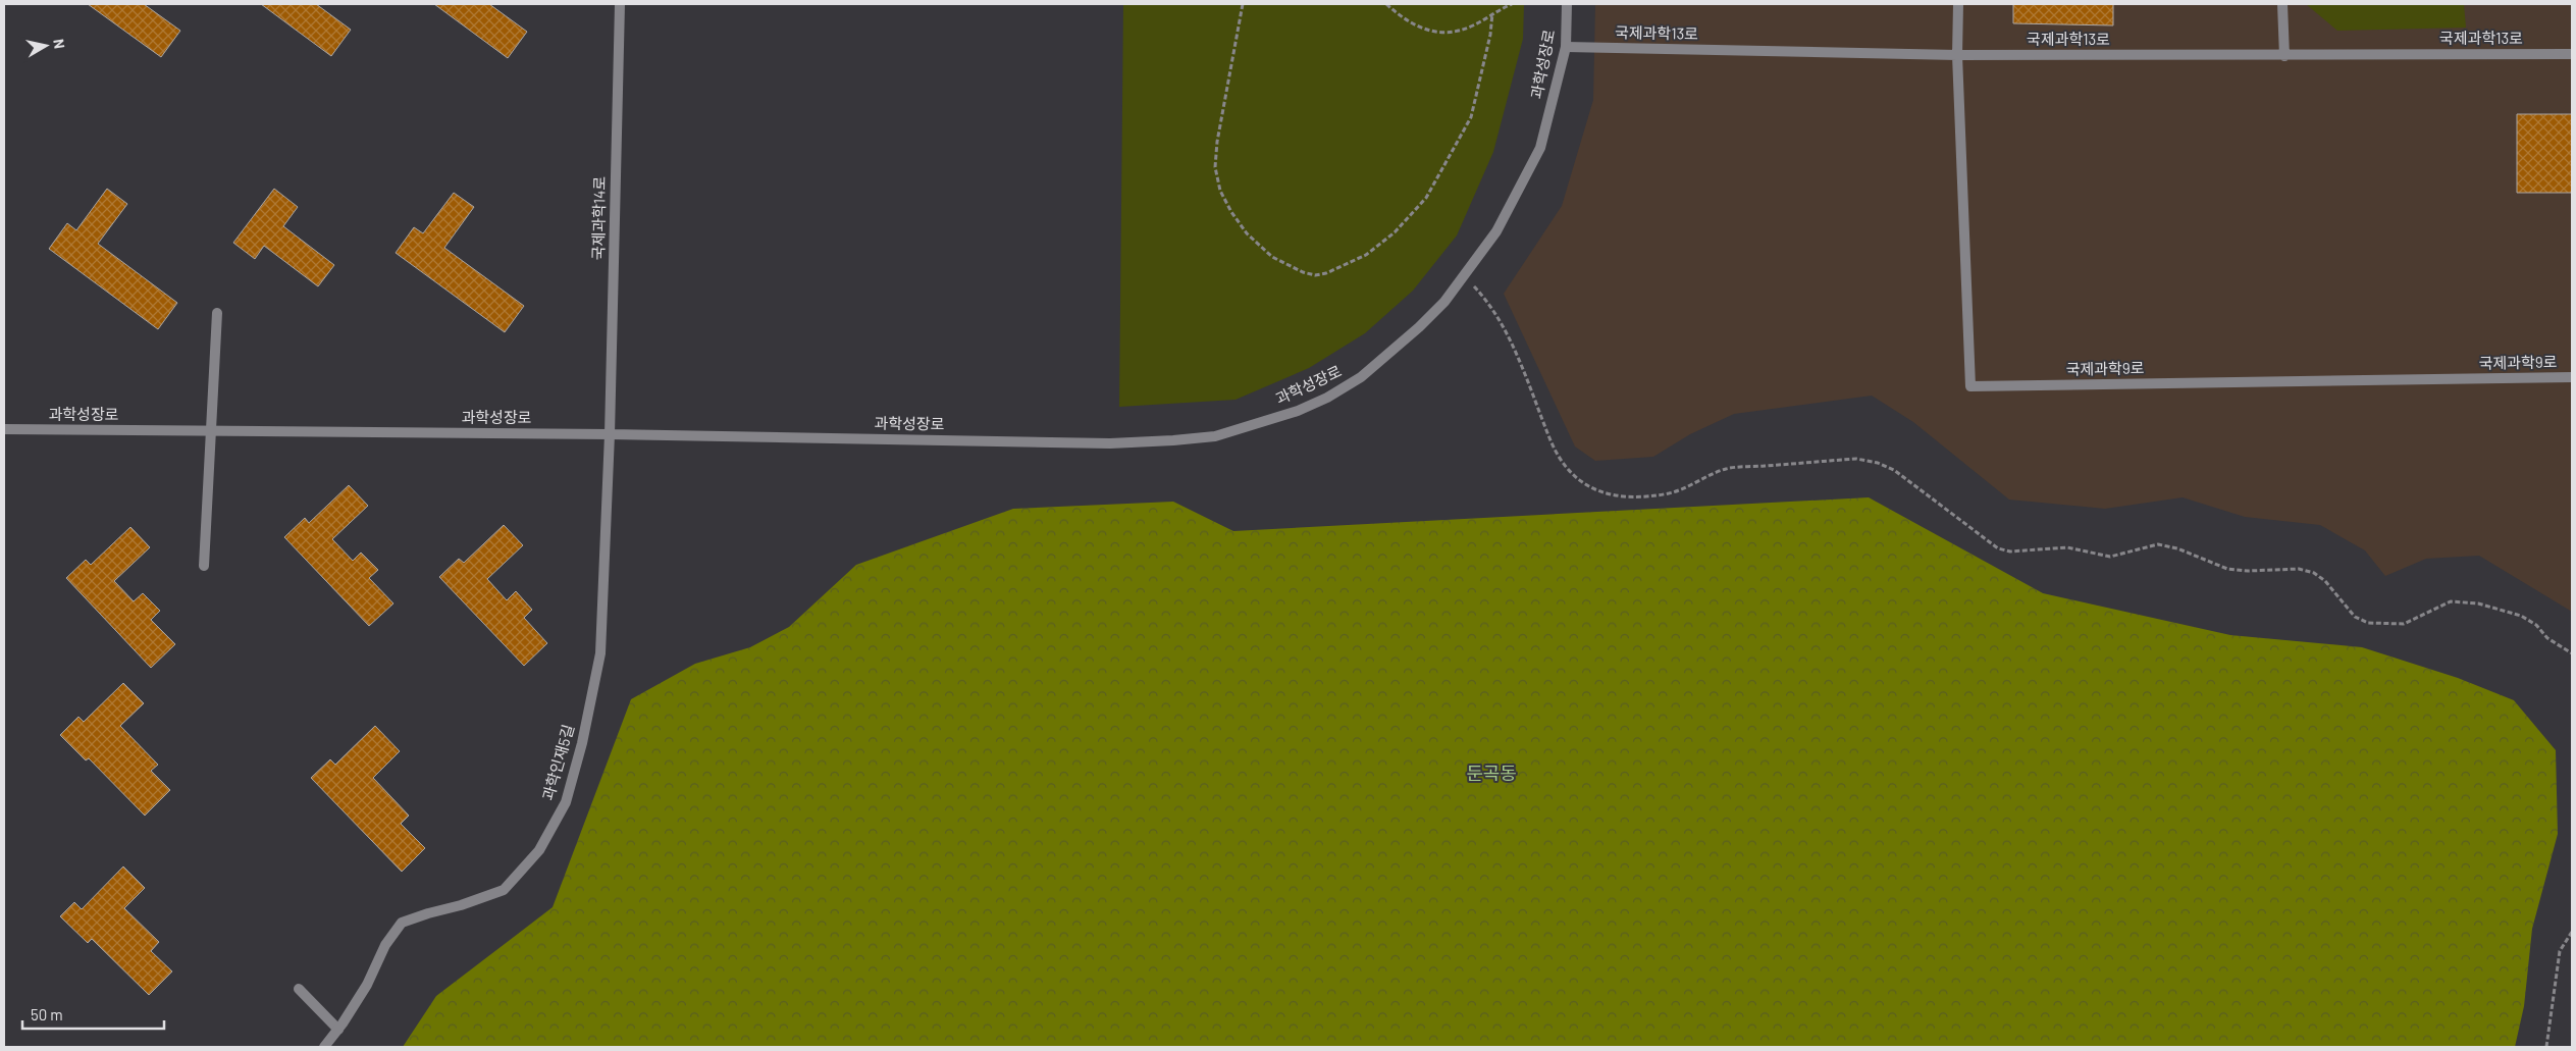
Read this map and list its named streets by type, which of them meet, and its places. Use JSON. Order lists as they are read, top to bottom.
{
  "streets": {
    "street": [
      "국제과학13로",
      "과학성장로",
      "국제과학14로",
      "국제과학9로",
      "과학인재5길"
    ]
  },
  "crossings": [
    ["국제과학13로", "과학성장로"],
    ["국제과학13로", "국제과학9로"],
    ["과학성장로", "국제과학14로"],
    ["과학성장로", "과학인재5길"],
    ["국제과학14로", "과학인재5길"]
  ],
  "districts": ["둔곡동"],
  "scale_bar": "50 m",
  "north": "right"
}
